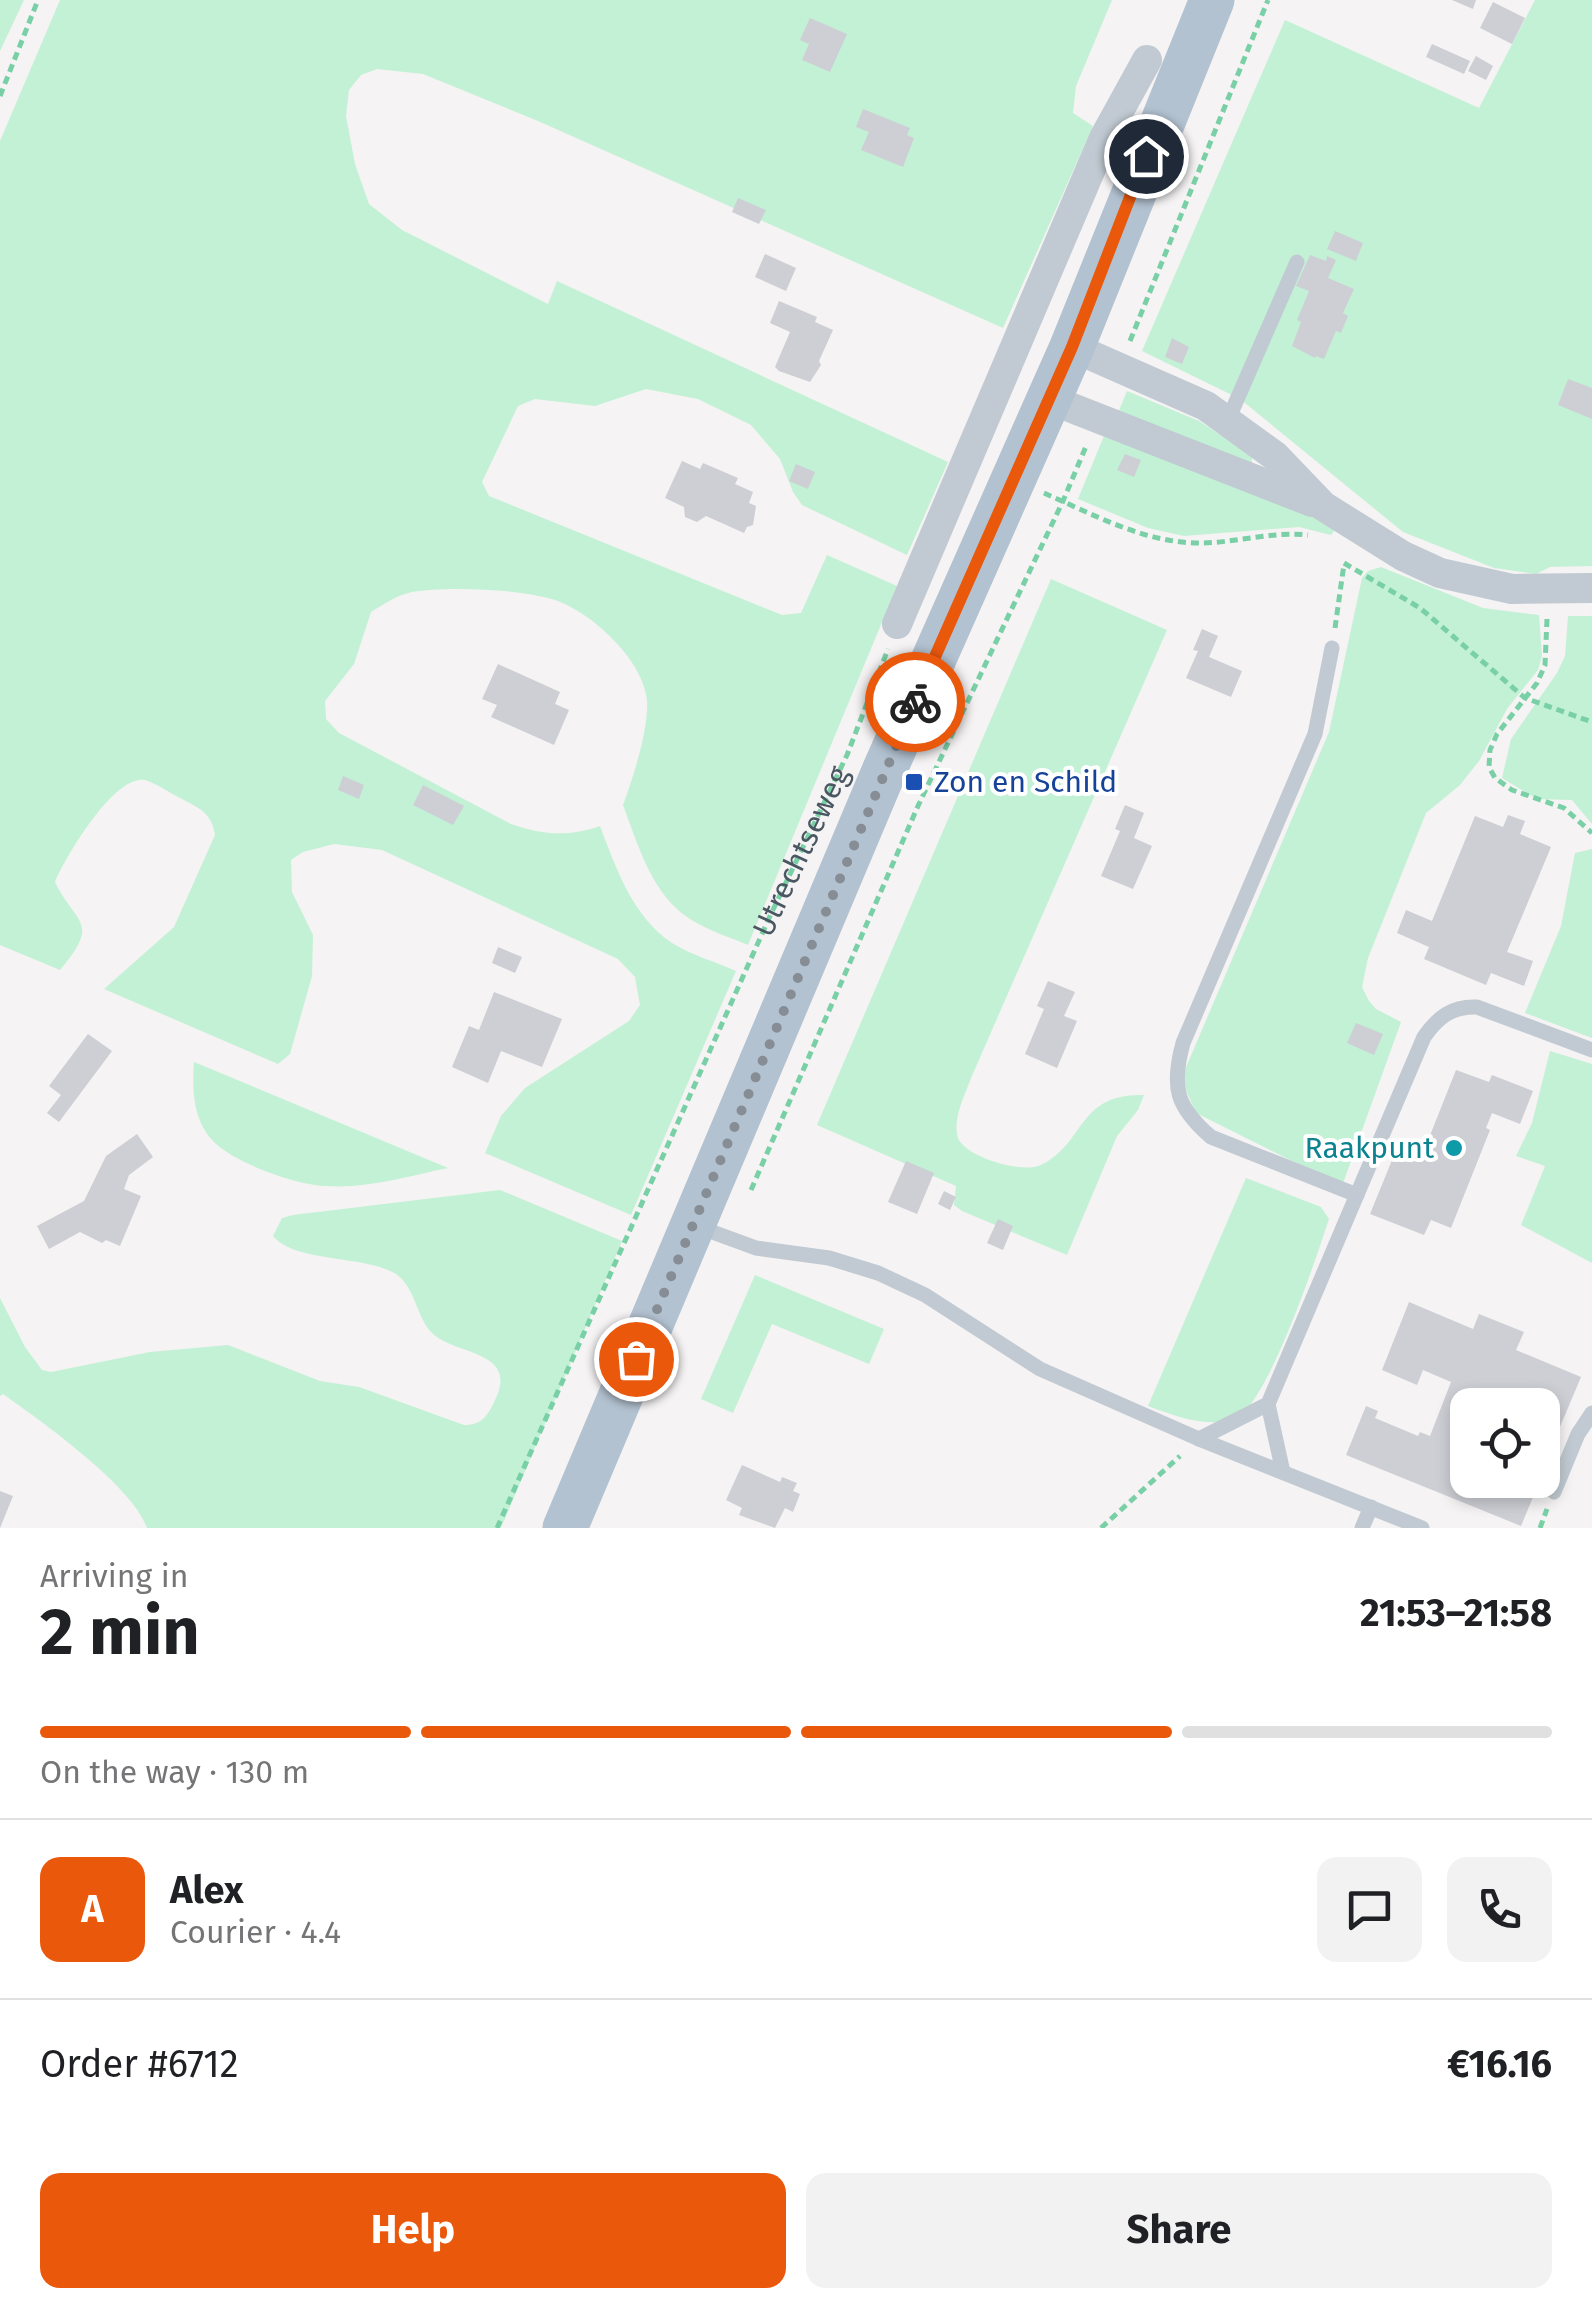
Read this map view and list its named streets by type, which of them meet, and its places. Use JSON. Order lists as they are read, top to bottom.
{
  "streets": {
    "main road": ["Utrechtseweg"]
  },
  "places": {
    "transit": ["Zon en Schild"],
    "other": ["Raakpunt"]
  },
  "page": {
    "heading": ["2 min", "Arriving in", "21:53–21:58"],
    "panel": [
      "Alex",
      "Courier · 4.4",
      "Order #6712",
      "€16.16"
    ],
    "bar": "On the way · 130 m",
    "round": "A",
    "buttons": ["Help", "Share"]
  }
}
